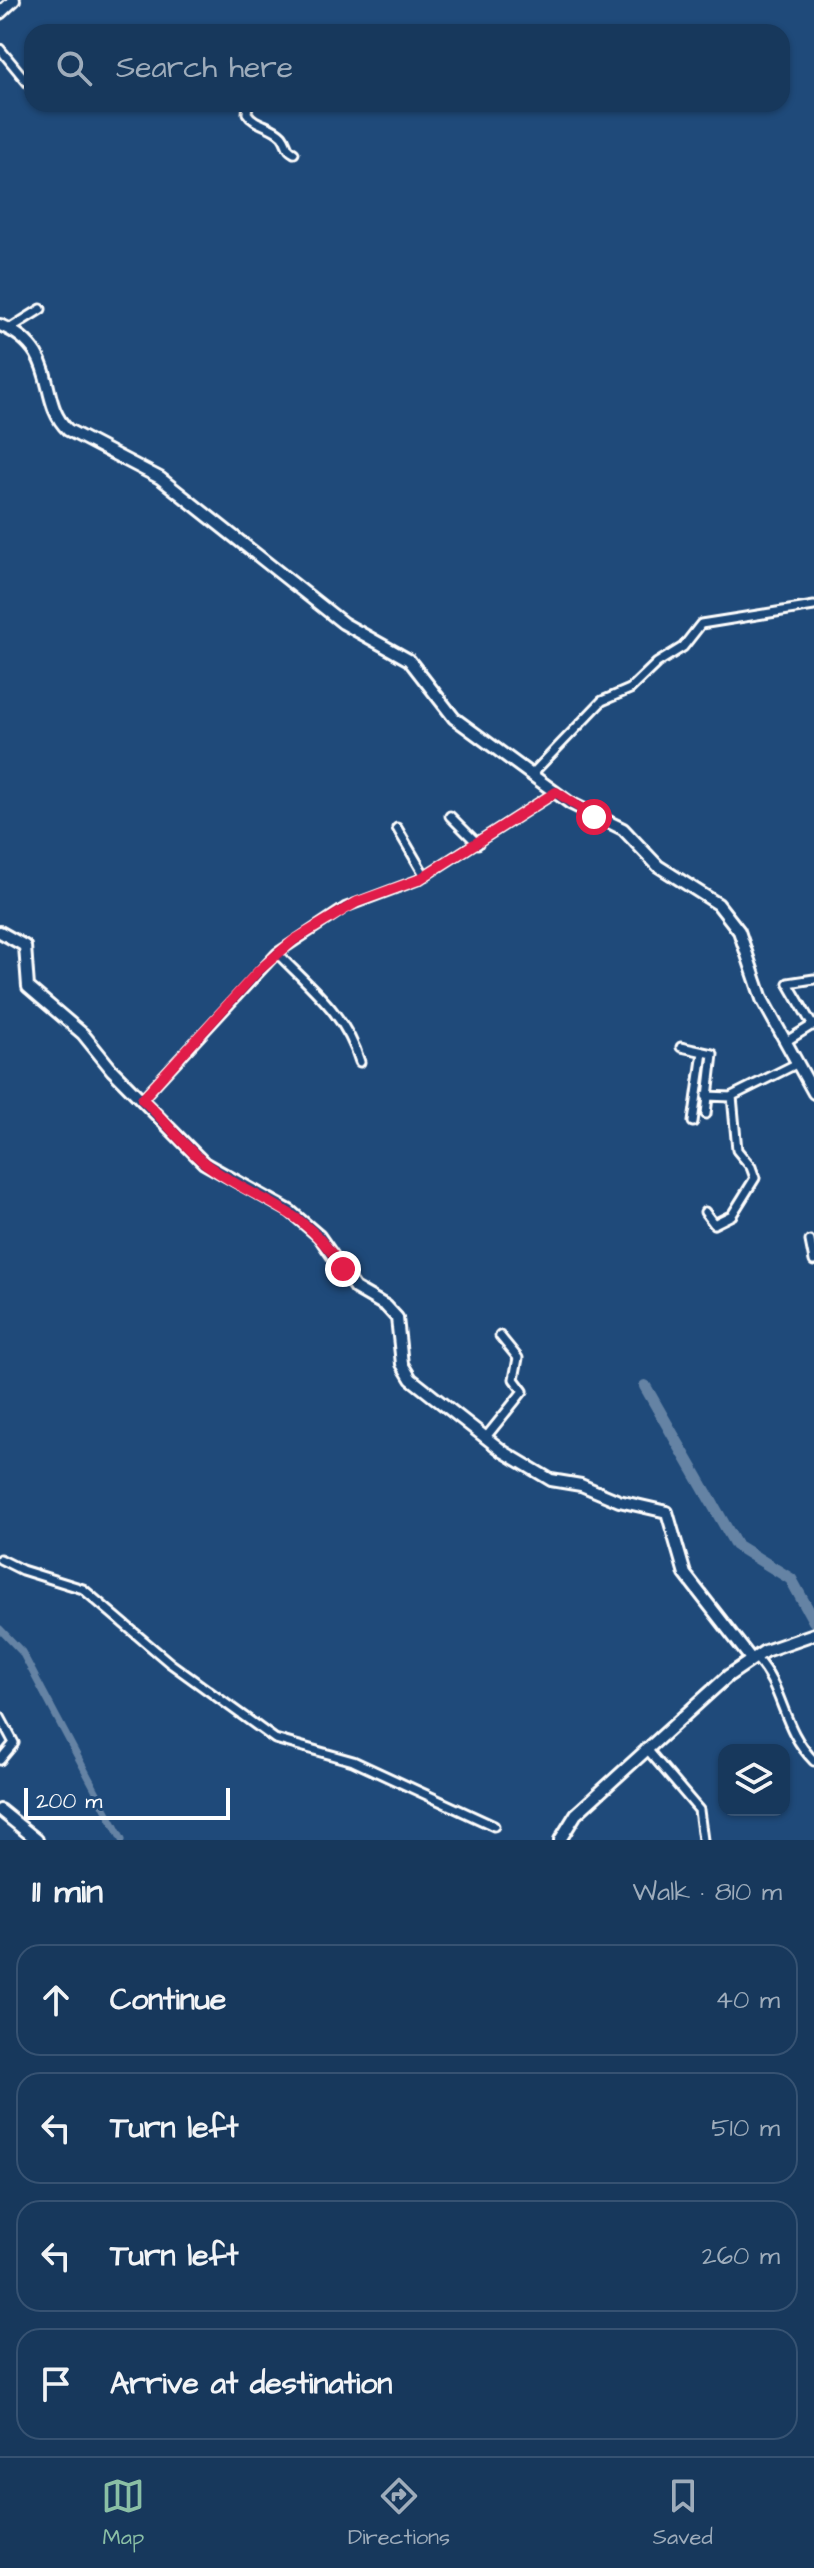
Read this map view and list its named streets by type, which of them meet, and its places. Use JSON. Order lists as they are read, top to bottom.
{
  "scale_bar": "200 m",
  "page": {
    "search": "Search here",
    "scale": "200 m",
    "heading": ["11 min", "Walk · 810 m"],
    "list": [
      ["Continue", "40 m"],
      ["Turn left", "510 m"],
      ["Turn left", "260 m"],
      "Arrive at destination"
    ],
    "nav": ["Map", "Directions", "Saved"]
  }
}
